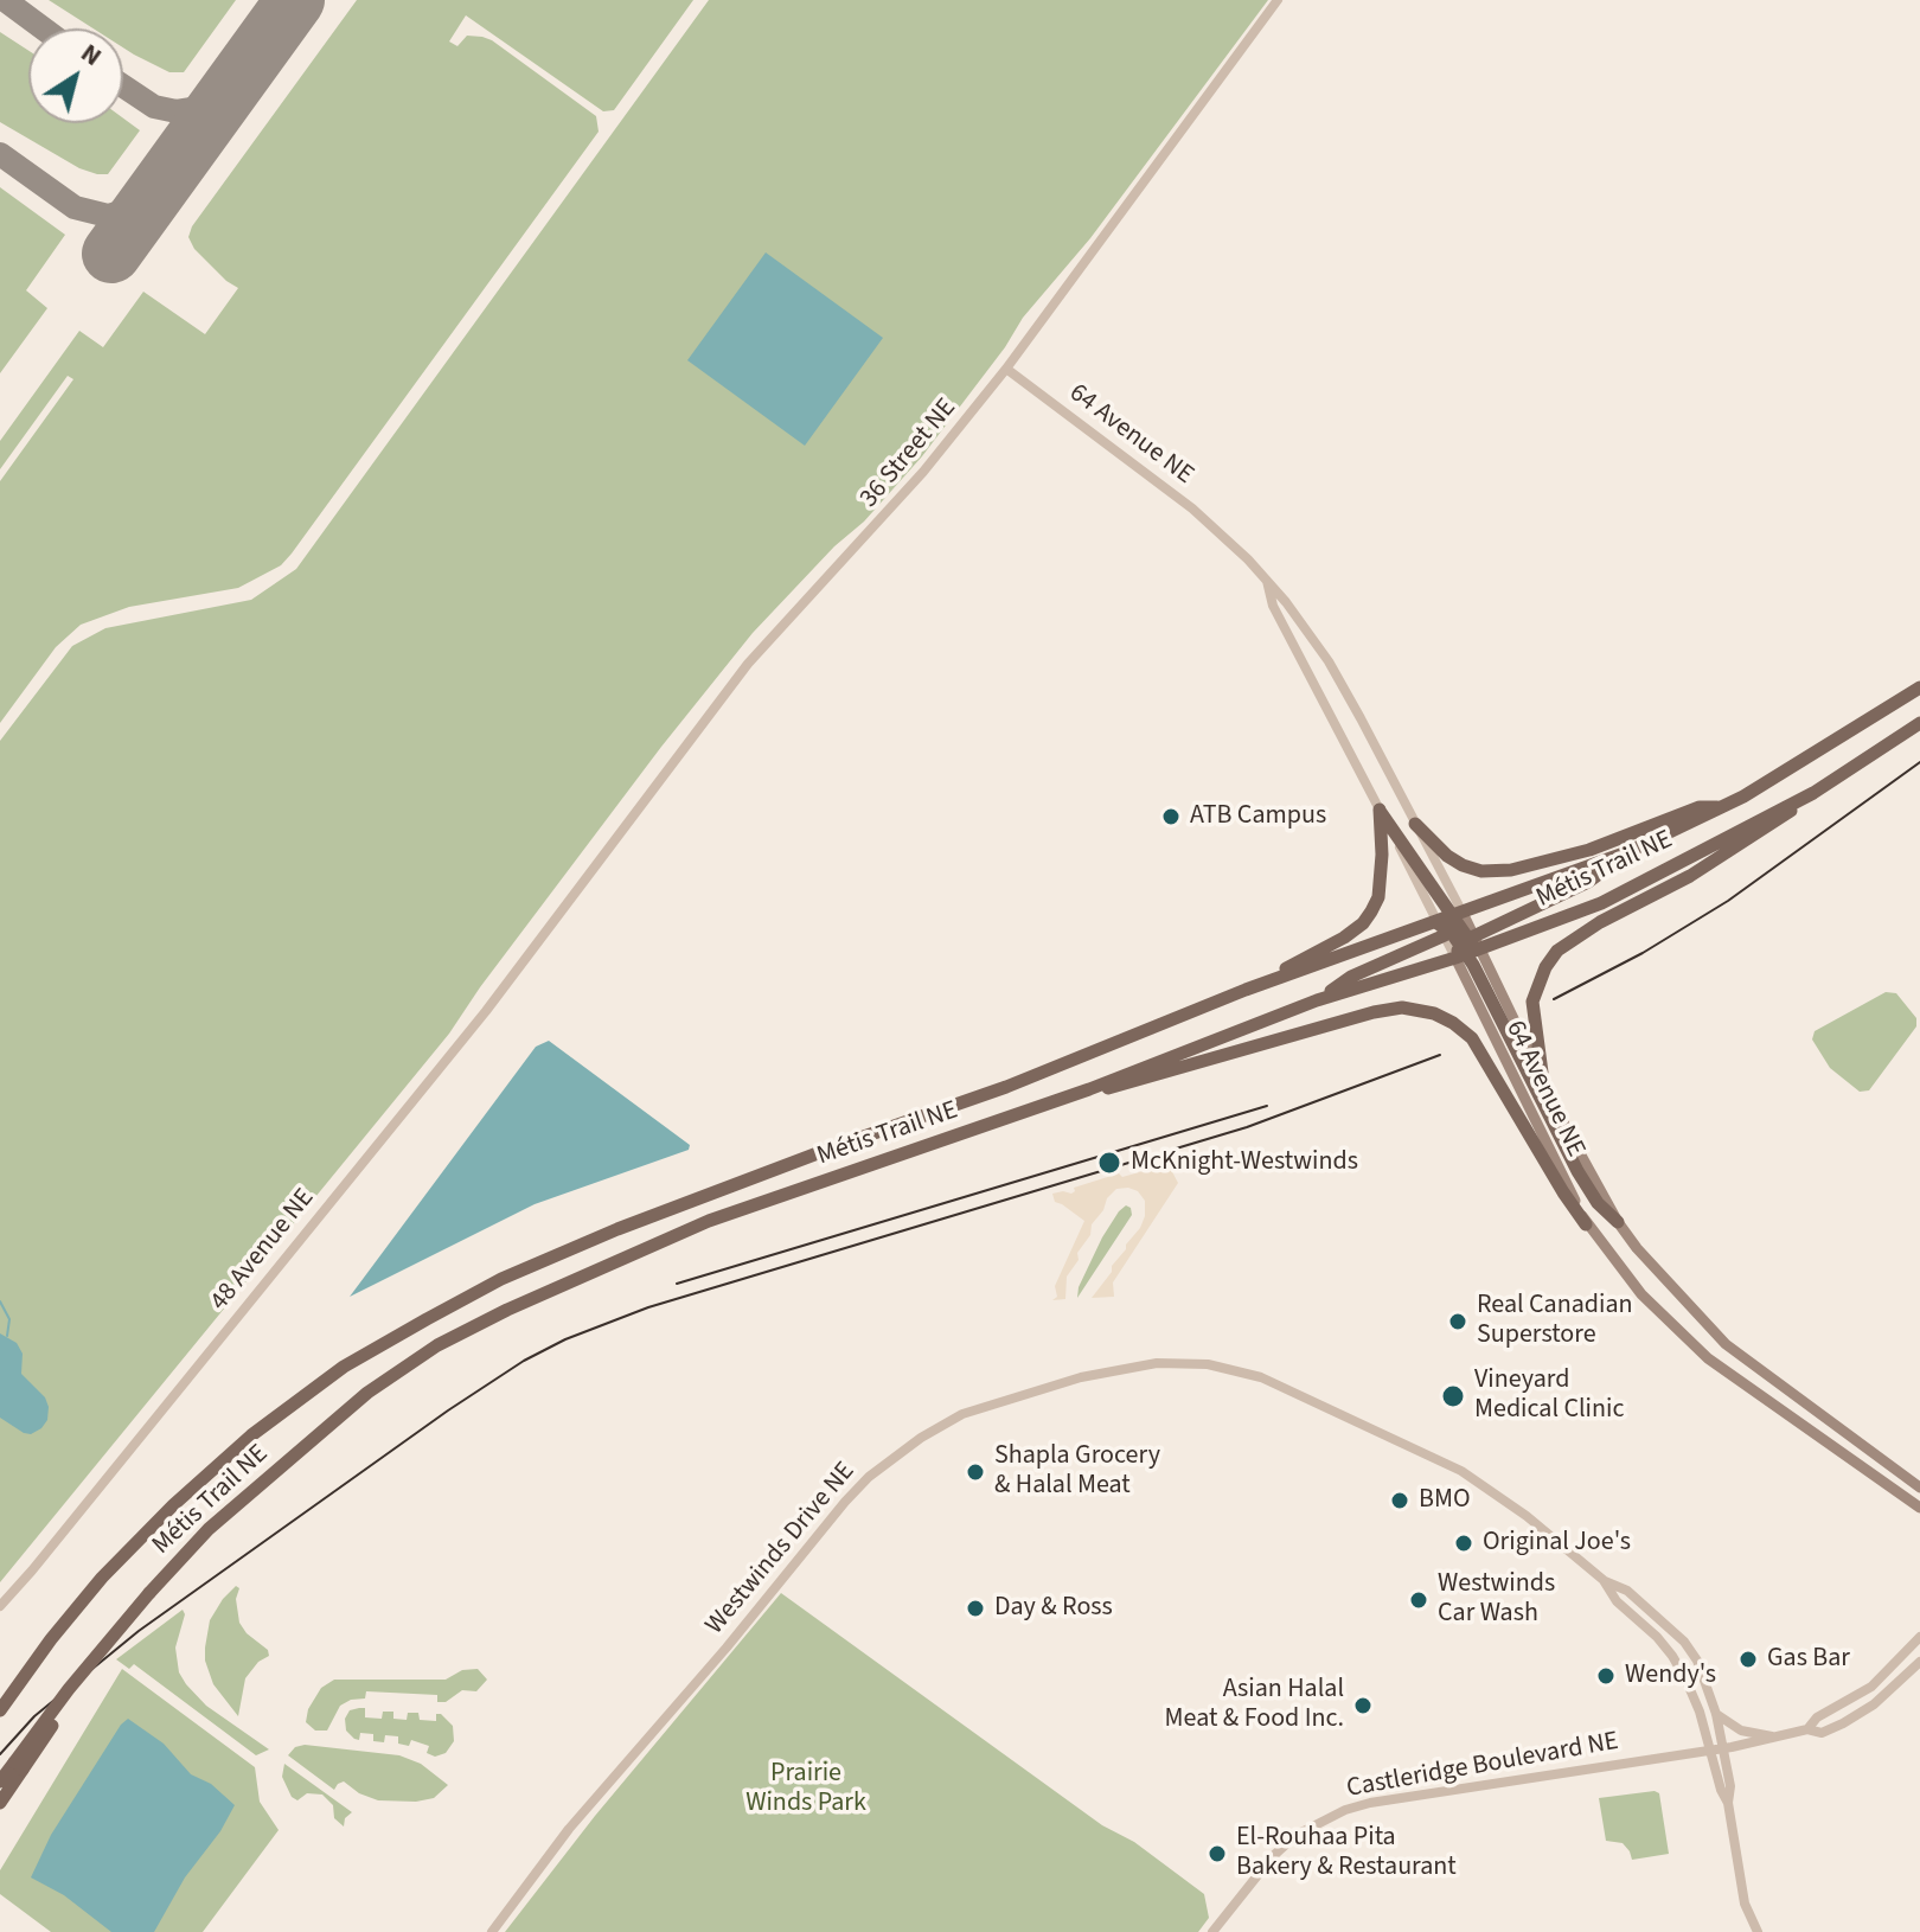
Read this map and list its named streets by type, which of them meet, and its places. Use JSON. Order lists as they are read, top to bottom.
{
  "streets": {
    "main road": ["64 Avenue NE", "Métis Trail NE"],
    "street": [
      "36 Street NE",
      "48 Avenue NE",
      "Westwinds Drive NE",
      "Castleridge Boulevard NE"
    ]
  },
  "crossings": [
    ["64 Avenue NE", "36 Street NE"],
    ["64 Avenue NE", "Métis Trail NE"],
    ["36 Street NE", "48 Avenue NE"],
    ["Westwinds Drive NE", "Castleridge Boulevard NE"]
  ],
  "parks": ["Prairie Winds Park"],
  "places": [
    "ATB Campus",
    "McKnight-Westwinds",
    "Real Canadian Superstore",
    "Vineyard Medical Clinic",
    "Shapla Grocery & Halal Meat",
    "BMO",
    "Original Joe's",
    "Westwinds Car Wash",
    "Day & Ross",
    "Gas Bar",
    "Wendy's",
    "Asian Halal Meat & Food Inc.",
    "El-Rouhaa Pita Bakery & Restaurant"
  ],
  "north": "top right"
}
